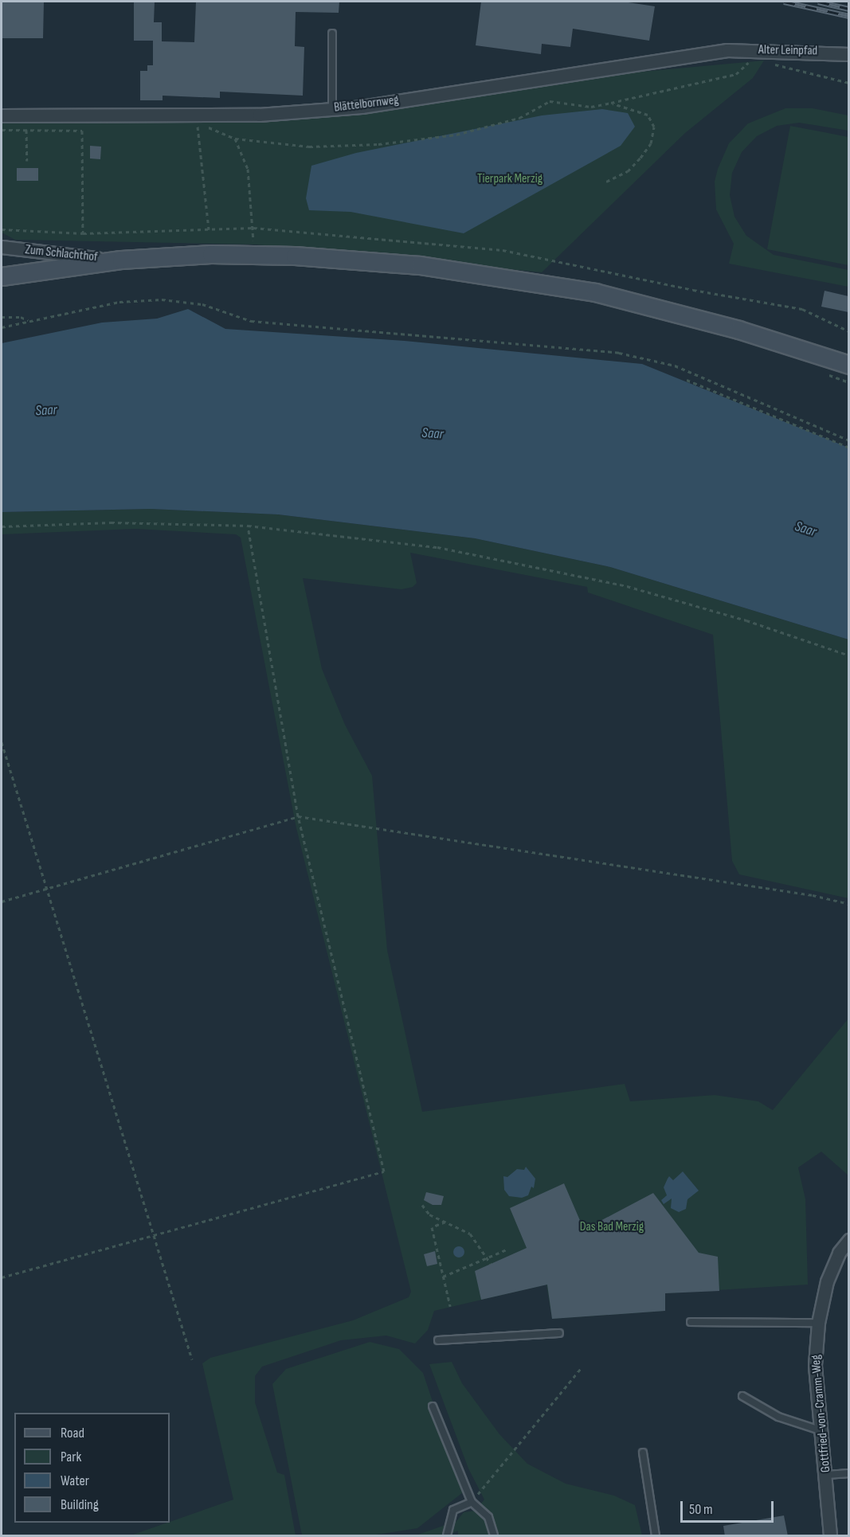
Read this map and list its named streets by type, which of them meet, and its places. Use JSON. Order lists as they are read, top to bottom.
{
  "streets": {
    "street": [
      "Alter Leinpfad",
      "Blättelbornweg",
      "Zum Schlachthof",
      "Gottfried-von-Cramm-Weg"
    ]
  },
  "crossings": [
    ["Alter Leinpfad", "Blättelbornweg"]
  ],
  "water": ["Saar"],
  "parks": ["Tierpark Merzig", "Das Bad Merzig"],
  "legend": [
    "Road",
    "Park",
    "Water",
    "Building"
  ],
  "scale_bar": "50 m"
}
